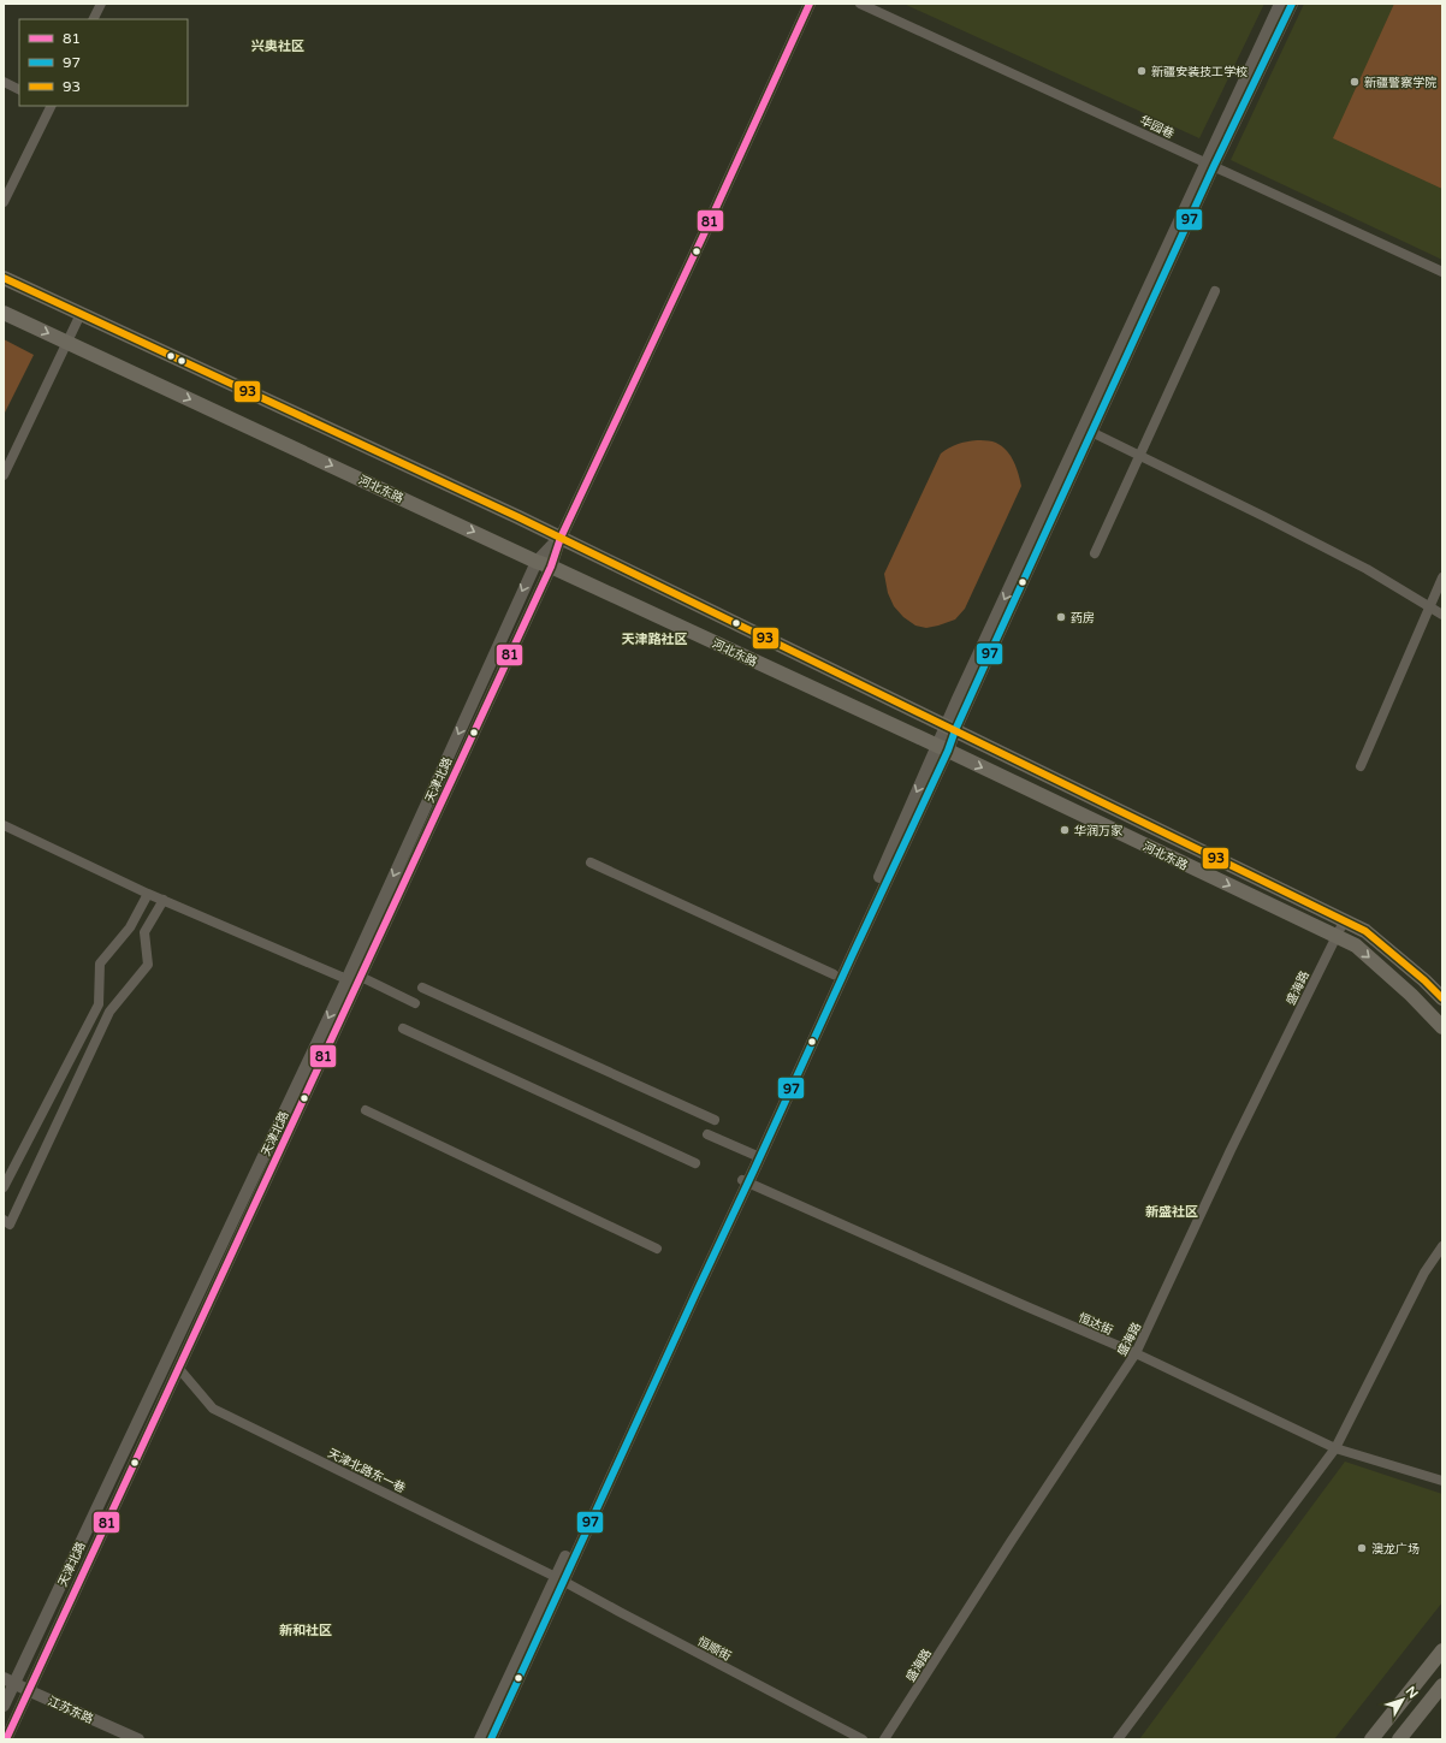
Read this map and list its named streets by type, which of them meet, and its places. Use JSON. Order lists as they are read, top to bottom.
{
  "streets": {
    "main road": ["河北东路"],
    "street": [
      "华园巷",
      "天津北路",
      "盛海路",
      "恒达街",
      "天津北路东一巷",
      "恒顺街",
      "江苏东路"
    ]
  },
  "crossings": [
    ["河北东路", "天津北路"],
    ["河北东路", "盛海路"],
    ["天津北路", "天津北路东一巷"],
    ["天津北路", "江苏东路"],
    ["盛海路", "恒达街"],
    ["天津北路东一巷", "恒顺街"]
  ],
  "districts": [
    "兴奥社区",
    "天津路社区",
    "新盛社区",
    "新和社区"
  ],
  "places": [
    "新疆安装技工学校",
    "新疆警察学院",
    "药房",
    "华润万家",
    "澳龙广场"
  ],
  "lines": ["transit line 81", "transit line 97", "transit line 93"],
  "legend": ["81", "97", "93"],
  "north": "top right"
}
